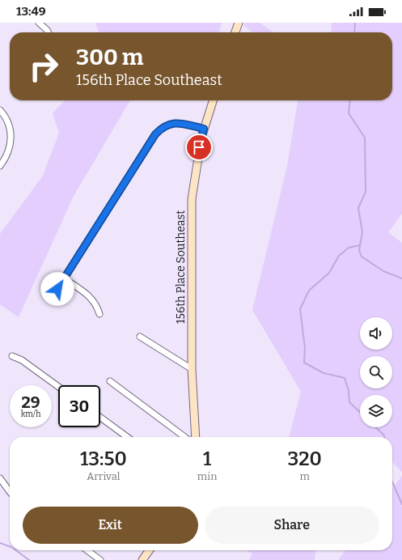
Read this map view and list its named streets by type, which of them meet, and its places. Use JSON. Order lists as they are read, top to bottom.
{
  "streets": {
    "street": ["156th Place Southeast"]
  },
  "page": {
    "status": "13:49",
    "turn": ["300 m", "156th Place Southeast"],
    "speed": "29 km/h",
    "limit": "30",
    "eta": [
      "13:50",
      "Arrival",
      "1",
      "min",
      "320",
      "m"
    ],
    "buttons": ["Exit", "Share"]
  }
}
